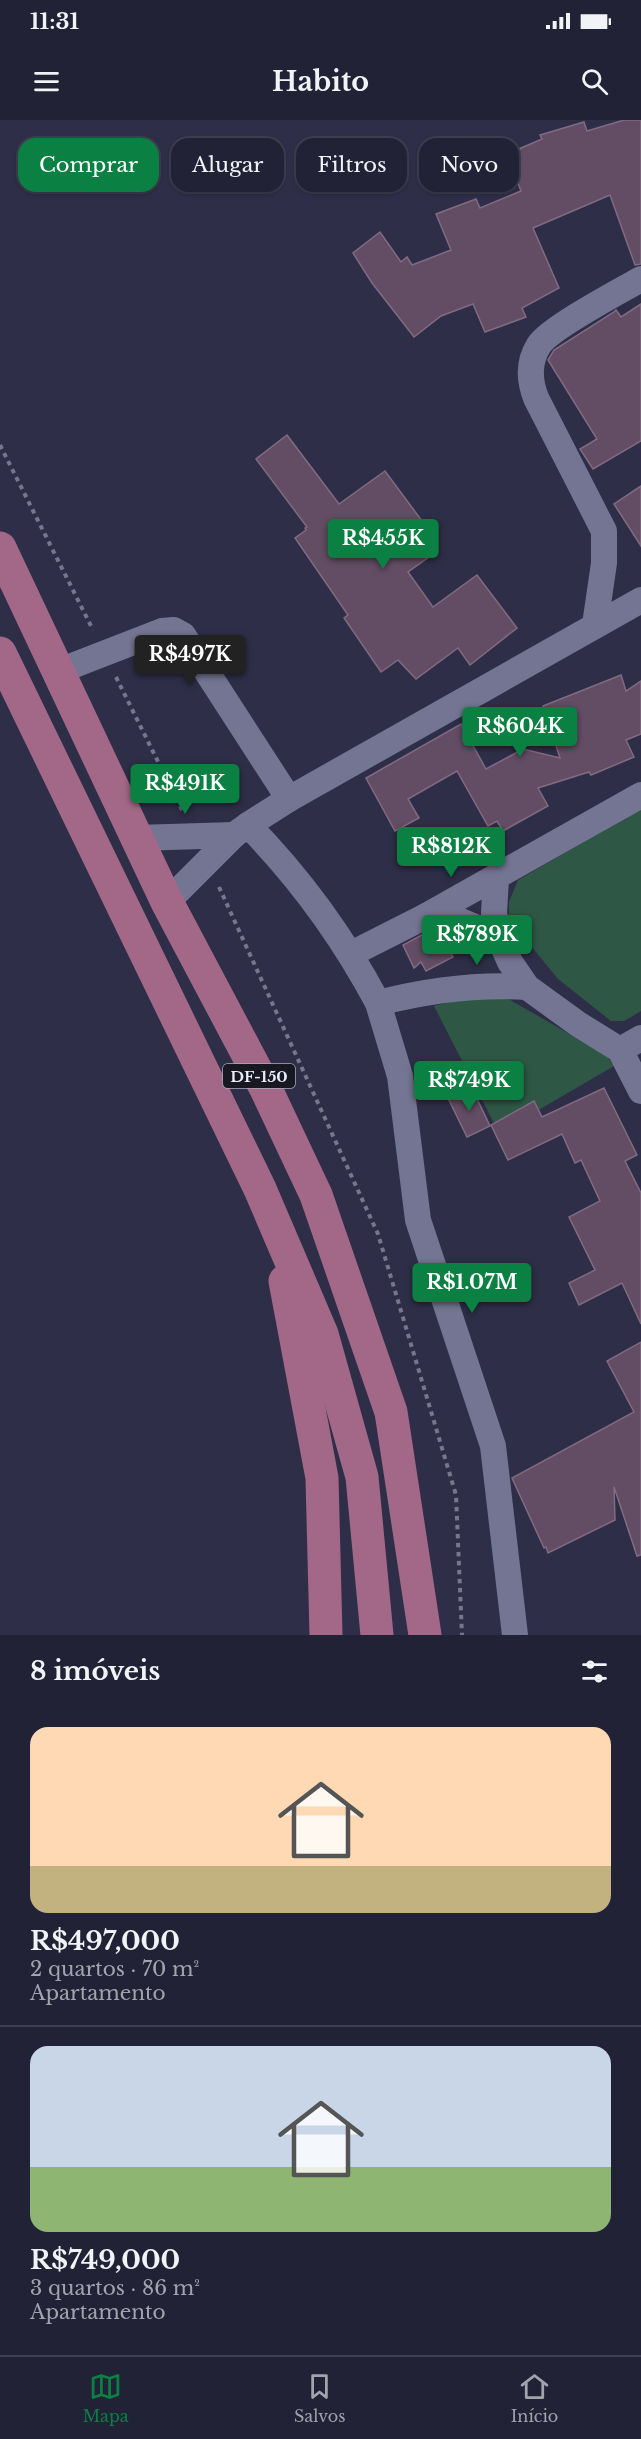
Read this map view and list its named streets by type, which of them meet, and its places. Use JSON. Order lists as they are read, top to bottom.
{
  "streets": {
    "main road": ["DF-150"]
  },
  "page": {
    "status": "11:31",
    "header": "Habito",
    "chip": [
      "Comprar",
      "Alugar",
      "Filtros",
      "Novo"
    ],
    "price": [
      "R$455K",
      "R$497K",
      "R$604K",
      "R$491K",
      "R$812K",
      "R$789K",
      "R$749K",
      "R$1.07M"
    ],
    "heading": "8 imóveis",
    "list": [
      {
        "name": "R$497,000",
        "note": "2 quartos · 70 m² · Apartamento"
      },
      {
        "name": "R$749,000",
        "note": "3 quartos · 86 m² · Apartamento"
      }
    ],
    "tabs": ["Mapa", "Salvos", "Início"]
  }
}
